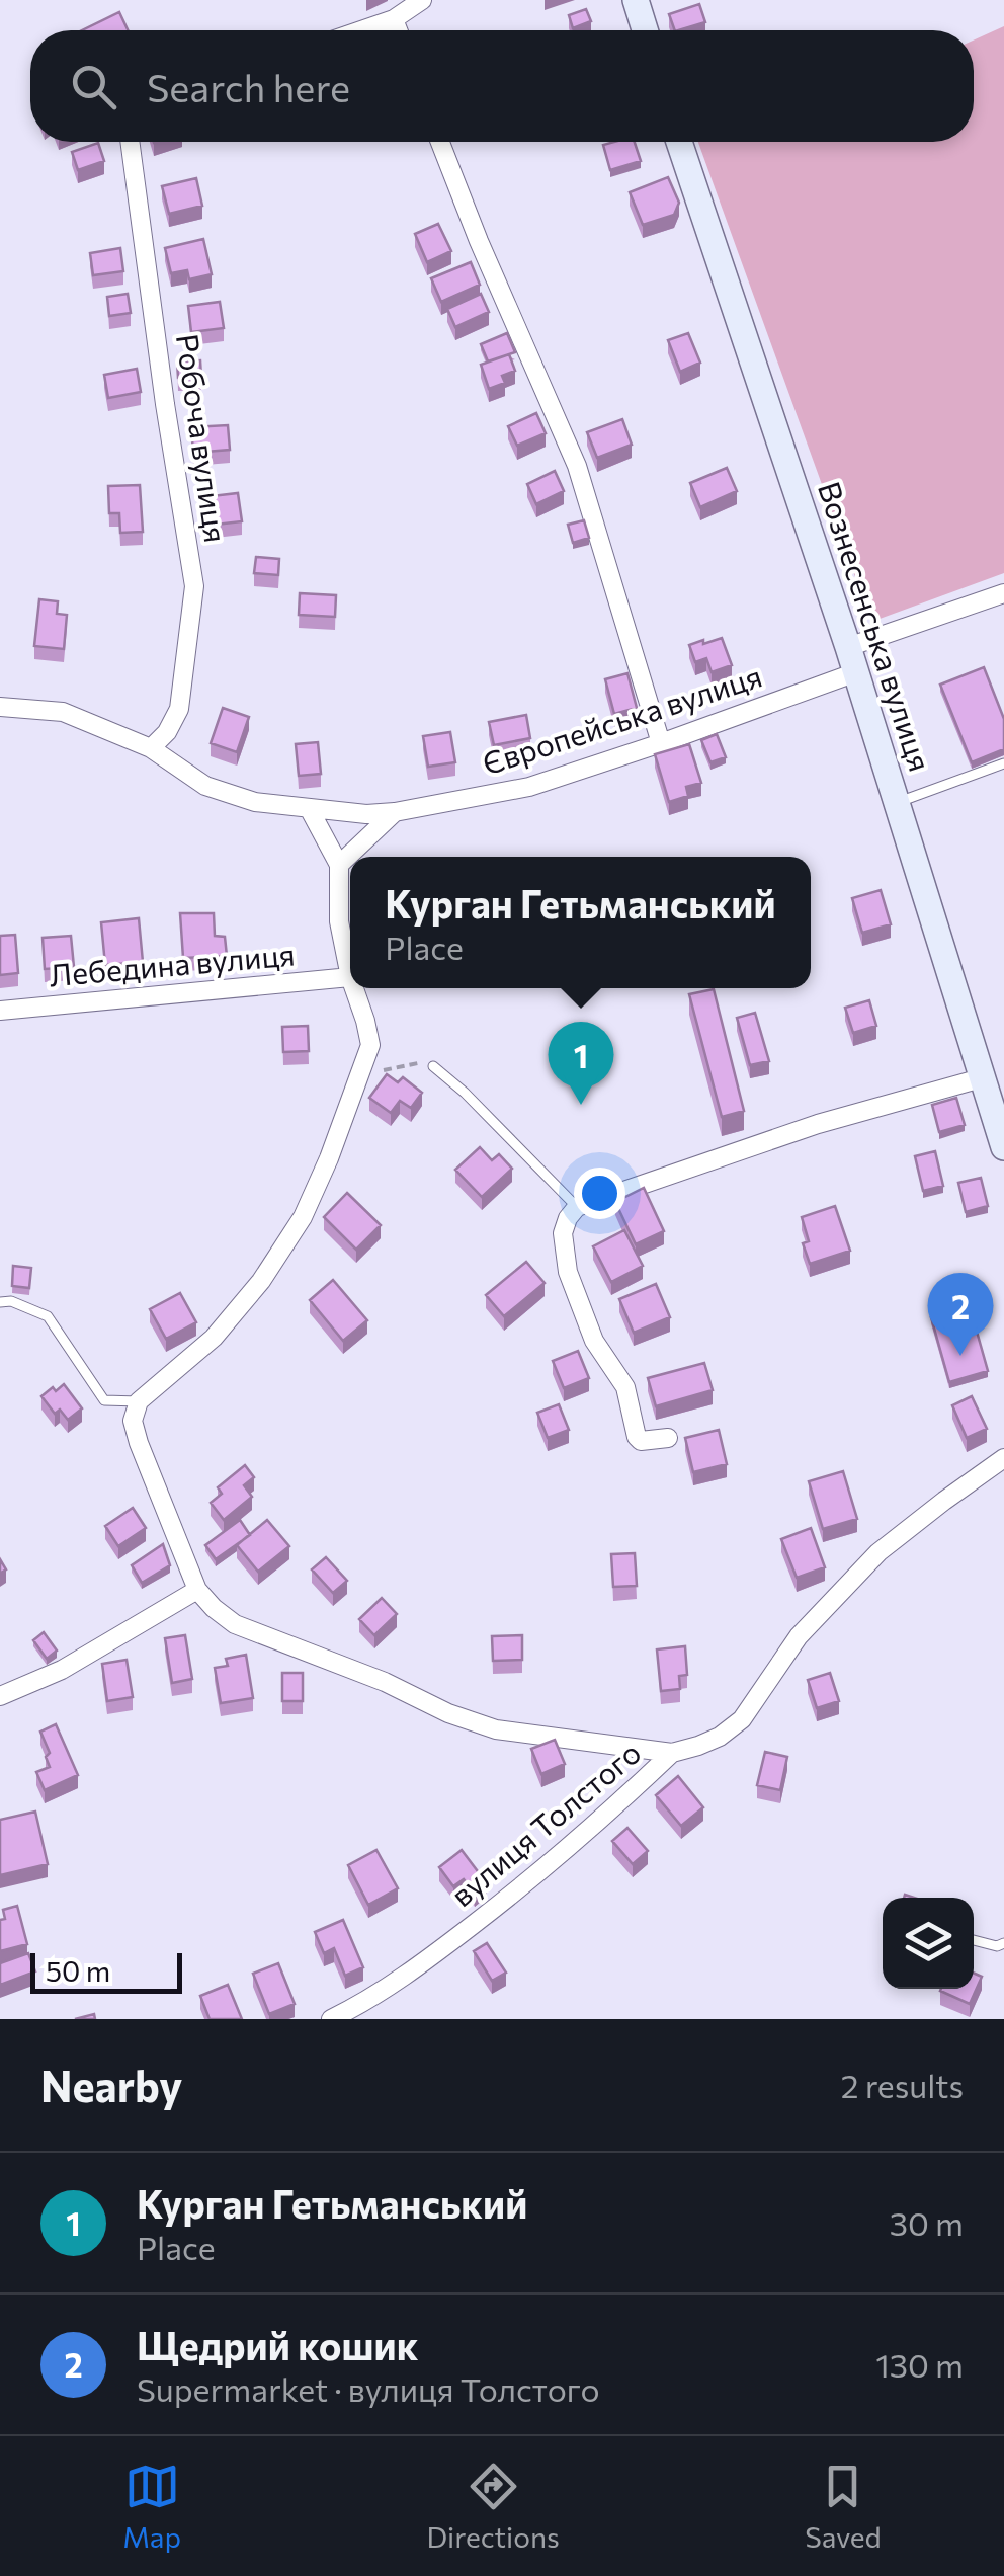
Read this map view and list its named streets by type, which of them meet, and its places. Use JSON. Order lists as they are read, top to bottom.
{
  "streets": {
    "main road": ["Вознесенська вулиця"],
    "street": [
      "Робоча вулиця",
      "Європейська вулиця",
      "Лебедина вулиця",
      "вулиця Толстого"
    ]
  },
  "crossings": [
    ["Робоча вулиця", "Європейська вулиця"],
    ["Вознесенська вулиця", "Європейська вулиця"]
  ],
  "scale_bar": "50 m",
  "page": {
    "search": "Search here",
    "popup": ["Курган Гетьманський", "Place"],
    "pins": ["1", "2"],
    "scale": "50 m",
    "heading": ["Nearby", "2 results"],
    "list": [
      {
        "mark": "1",
        "name": "Курган Гетьманський",
        "note": "Place",
        "value": "30 m"
      },
      {
        "mark": "2",
        "name": "Щедрий кошик",
        "note": "Supermarket · вулиця Толстого",
        "value": "130 m"
      }
    ],
    "nav": ["Map", "Directions", "Saved"]
  }
}
